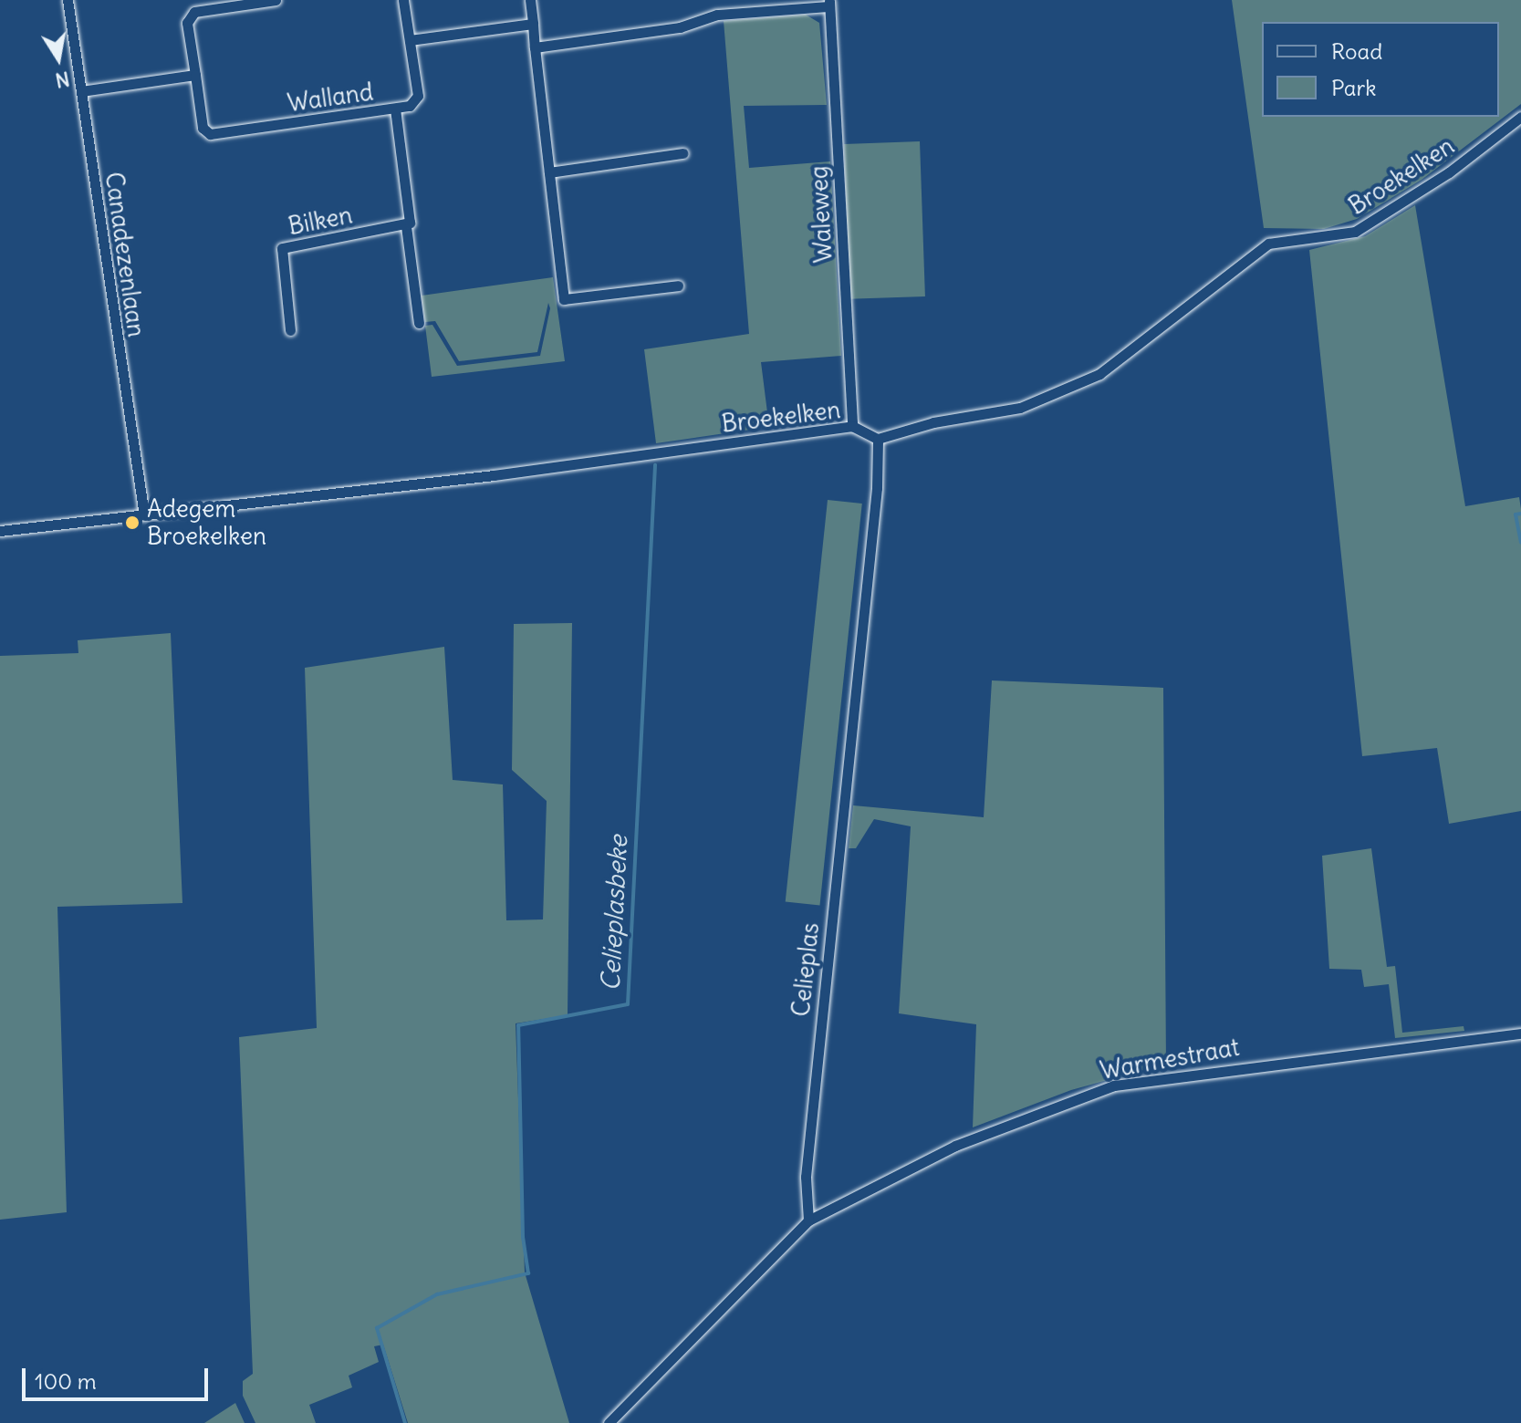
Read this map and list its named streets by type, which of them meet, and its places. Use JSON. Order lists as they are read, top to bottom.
{
  "streets": {
    "street": [
      "Walland",
      "Broekelken",
      "Waleweg",
      "Bilken",
      "Canadezenlaan",
      "Celieplas",
      "Warmestraat"
    ]
  },
  "crossings": [
    ["Broekelken", "Waleweg"],
    ["Broekelken", "Canadezenlaan"],
    ["Broekelken", "Celieplas"],
    ["Celieplas", "Warmestraat"]
  ],
  "water": ["Celieplasbeke"],
  "places": ["Adegem Broekelken"],
  "legend": ["Road", "Park"],
  "scale_bar": "100 m",
  "north": "bottom"
}
